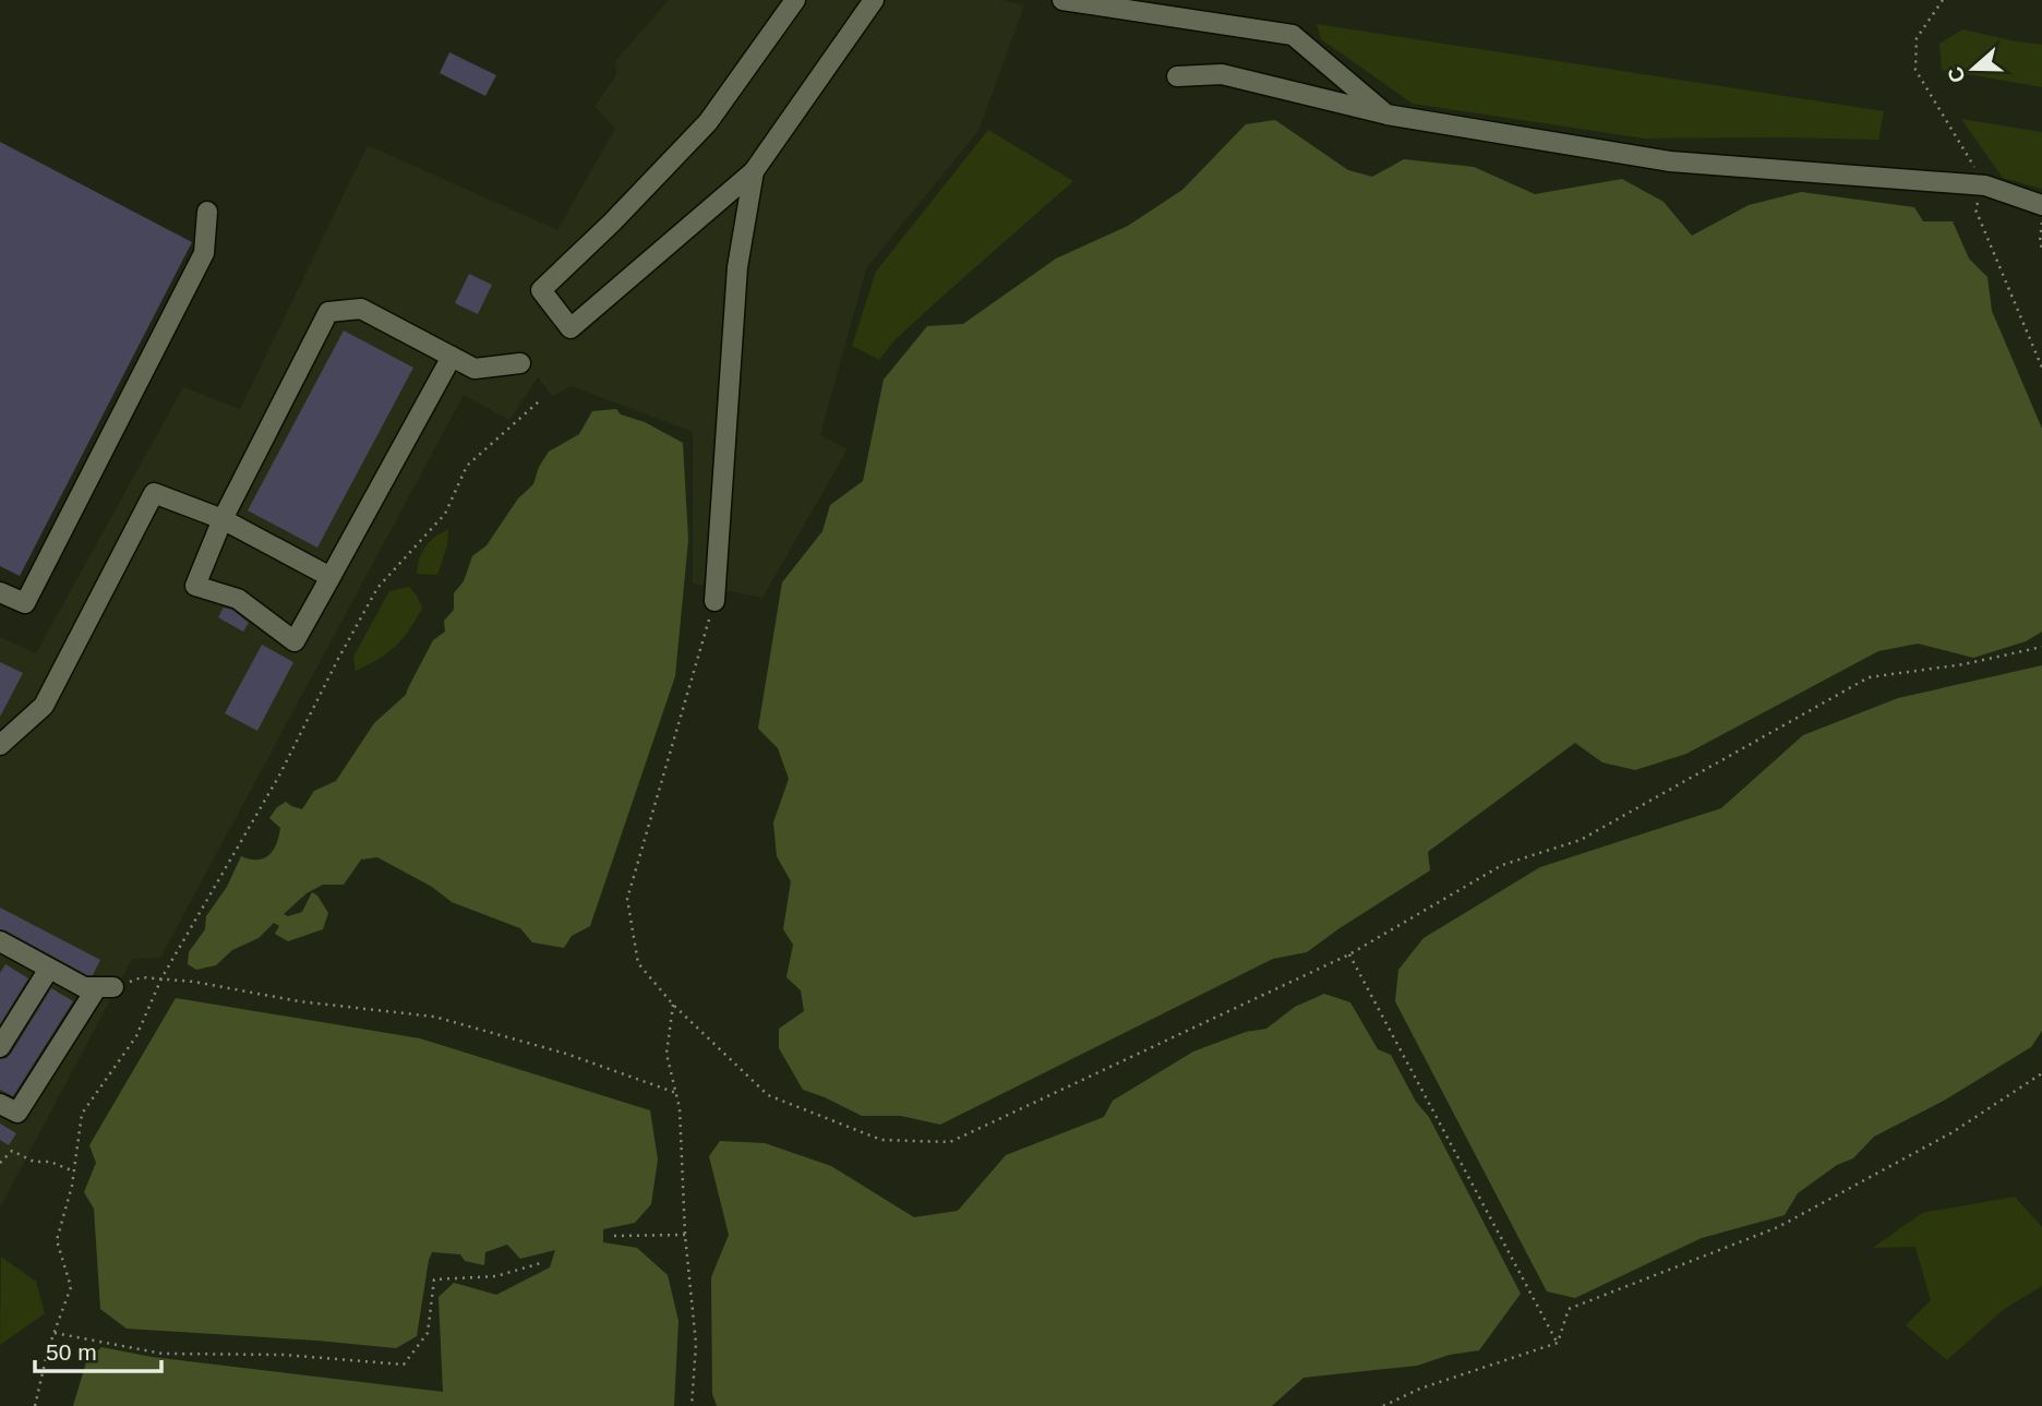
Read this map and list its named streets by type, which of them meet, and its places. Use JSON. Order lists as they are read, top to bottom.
{
  "scale_bar": "50 m",
  "north": "left"
}
